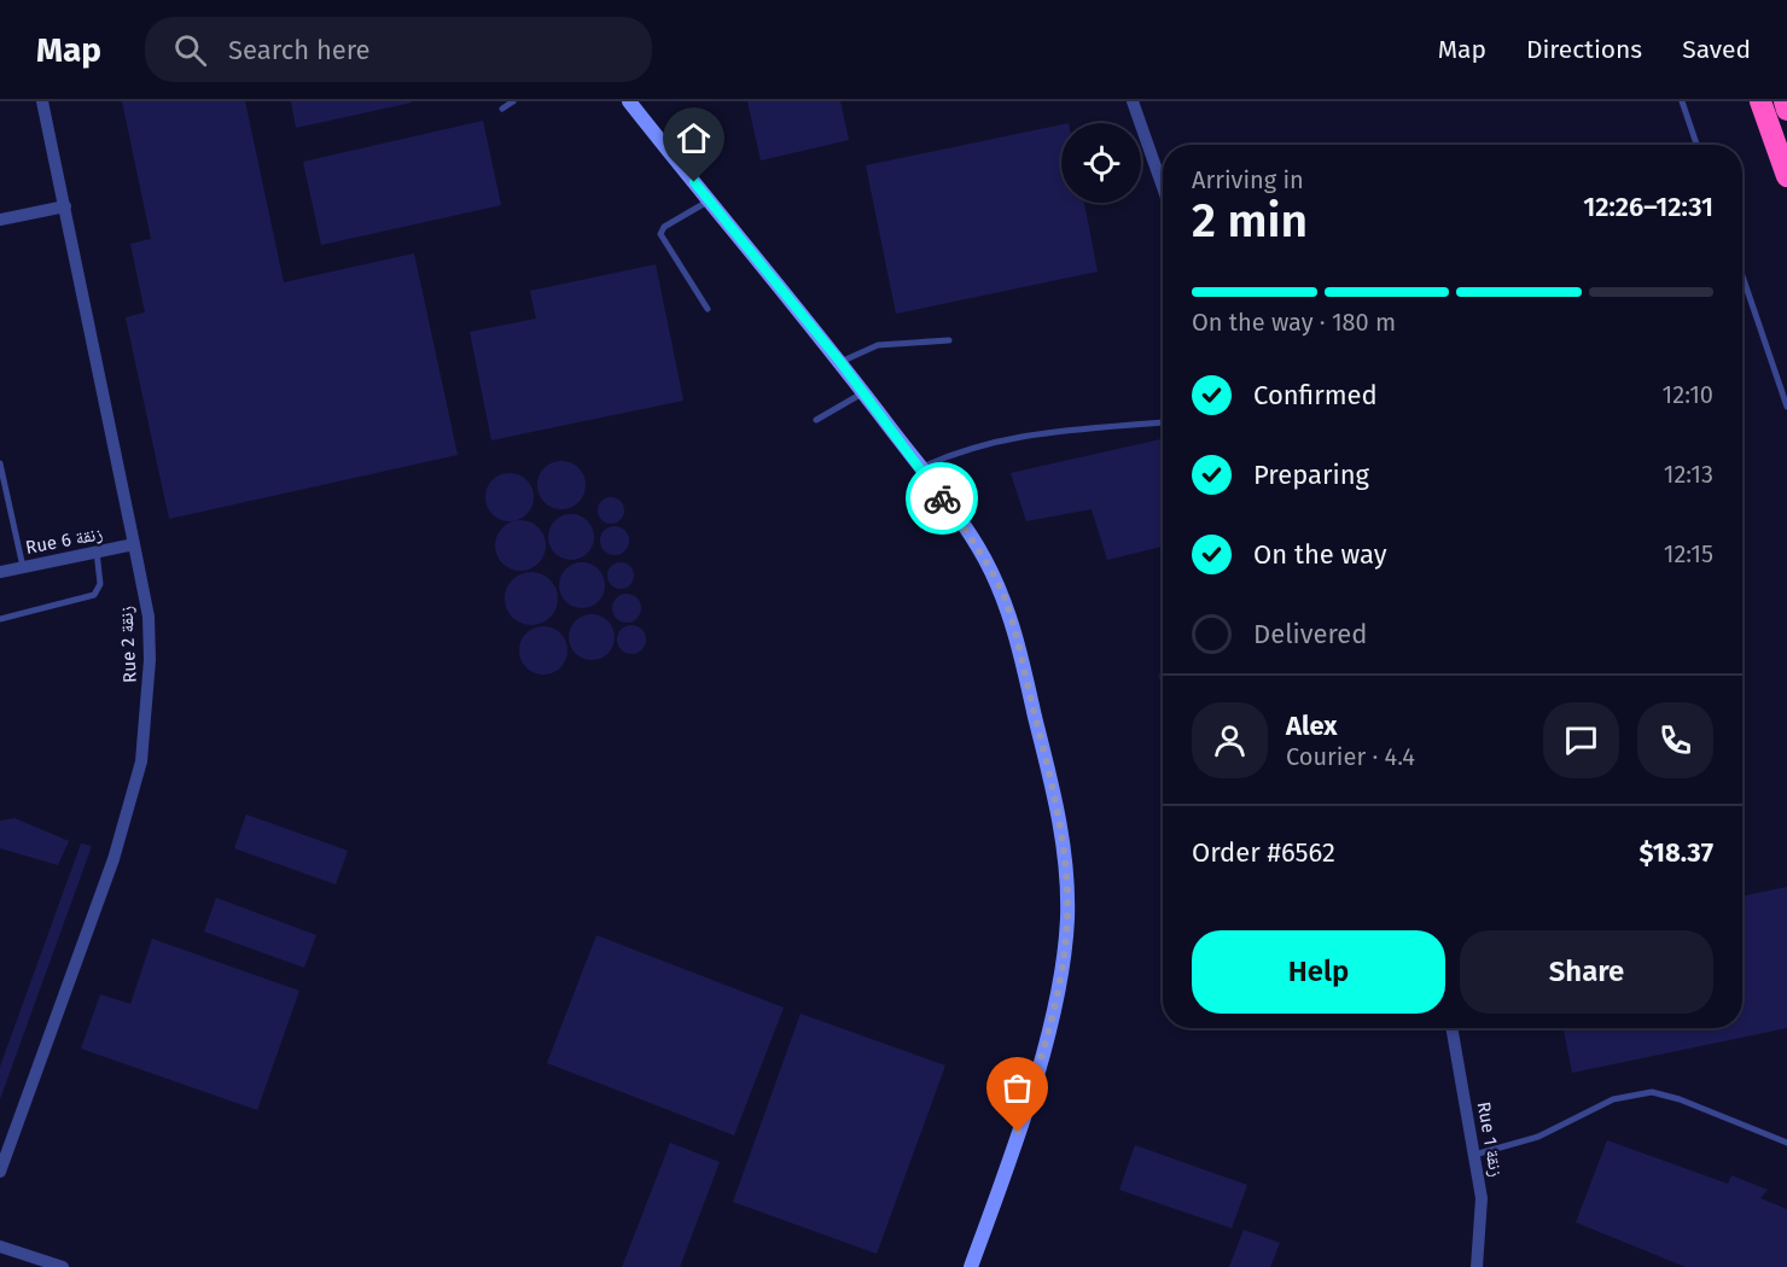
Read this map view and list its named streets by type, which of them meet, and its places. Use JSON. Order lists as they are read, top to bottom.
{
  "streets": {
    "street": ["Rue 6 زنقة", "Rue 2 زنقة", "Rue 1 زنقة"]
  },
  "crossings": [
    ["Rue 6 زنقة", "Rue 2 زنقة"]
  ],
  "page": {
    "header": "Map",
    "search": "Search here",
    "nav": ["Map", "Directions", "Saved"],
    "heading": ["2 min", "Arriving in", "12:26–12:31"],
    "panel": [
      "Alex",
      "Courier · 4.4",
      "Order #6562",
      "$18.37"
    ],
    "bar": "On the way · 180 m",
    "list": [
      ["Confirmed", "12:10"],
      ["Preparing", "12:13"],
      ["On the way", "12:15"],
      "Delivered"
    ],
    "buttons": ["Help", "Share"]
  }
}
